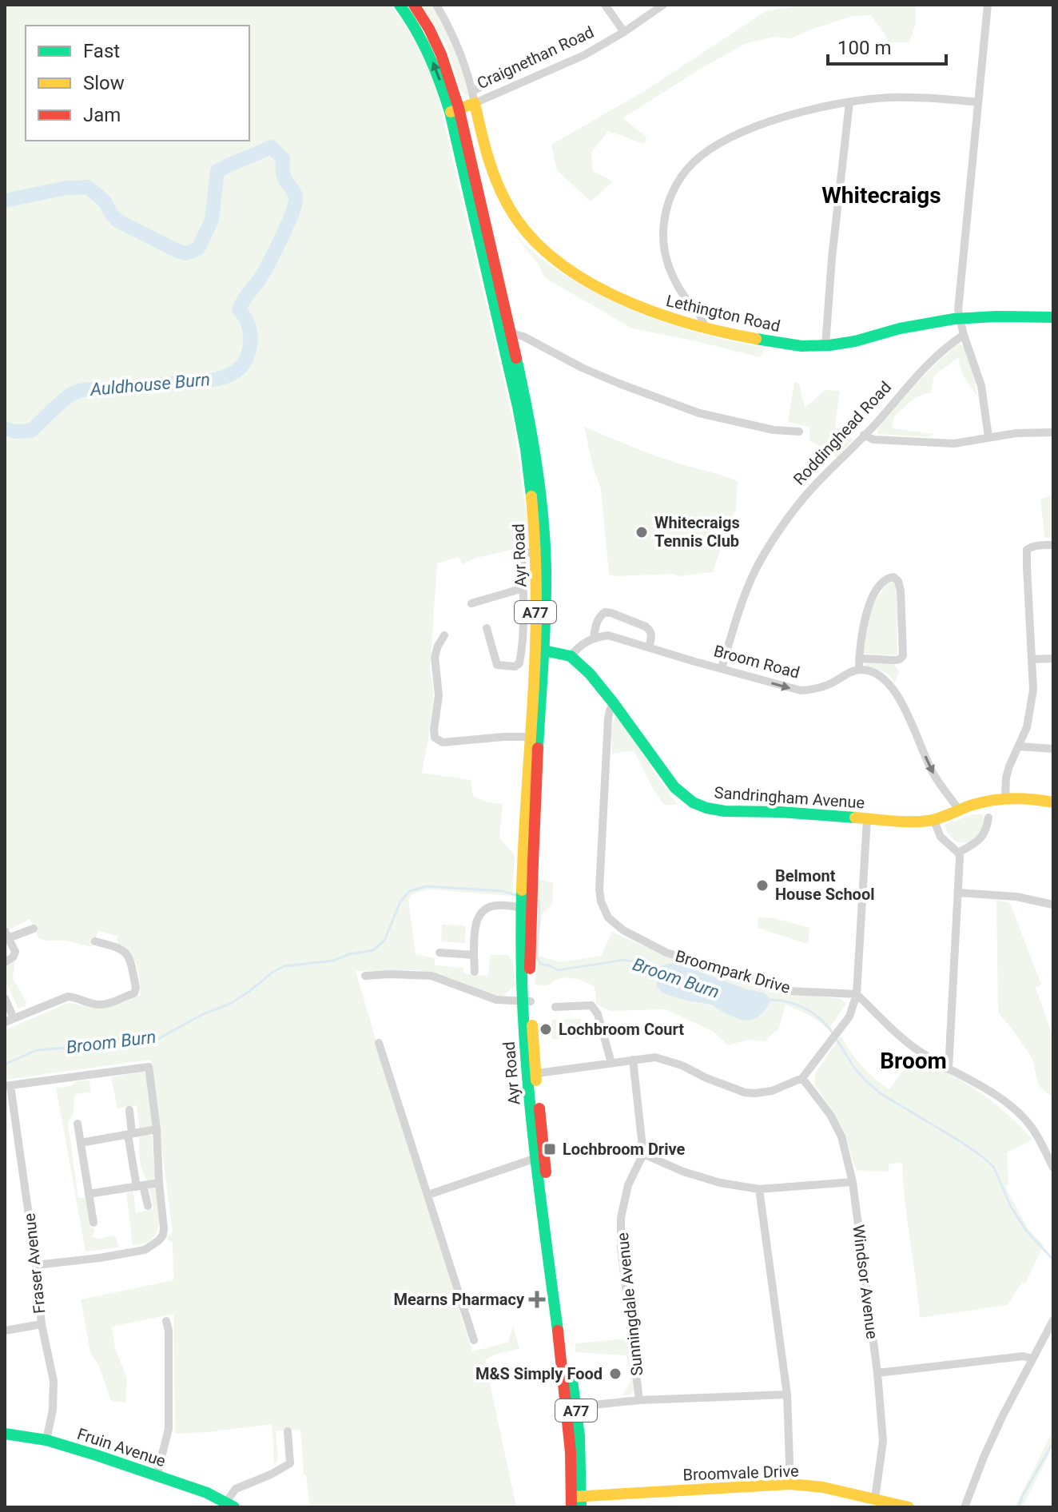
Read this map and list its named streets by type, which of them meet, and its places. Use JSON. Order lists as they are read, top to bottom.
{
  "streets": {
    "street": [
      "Craignethan Road",
      "Lethington Road",
      "Roddinghead Road",
      "Ayr Road",
      "A77",
      "Broom Road",
      "Sandringham Avenue",
      "Broompark Drive",
      "Fraser Avenue",
      "Windsor Avenue",
      "Sunningdale Avenue",
      "Fruin Avenue",
      "Broomvale Drive"
    ]
  },
  "crossings": [
    ["Craignethan Road", "Lethington Road"],
    ["Craignethan Road", "Ayr Road"],
    ["Roddinghead Road", "Broom Road"],
    ["Ayr Road", "Broomvale Drive"],
    ["Sandringham Avenue", "Broompark Drive"],
    ["Fraser Avenue", "Fruin Avenue"],
    ["Windsor Avenue", "Broomvale Drive"]
  ],
  "one_way": ["Broom Road"],
  "districts": ["Whitecraigs", "Broom"],
  "water": ["Auldhouse Burn", "Broom Burn"],
  "places": {
    "other": [
      "Whitecraigs Tennis Club",
      "Belmont House School",
      "Lochbroom Court",
      "M&S Simply Food"
    ],
    "transit": ["Lochbroom Drive"],
    "health": ["Mearns Pharmacy"]
  },
  "legend": ["Fast", "Slow", "Jam"],
  "scale_bar": "100 m"
}
